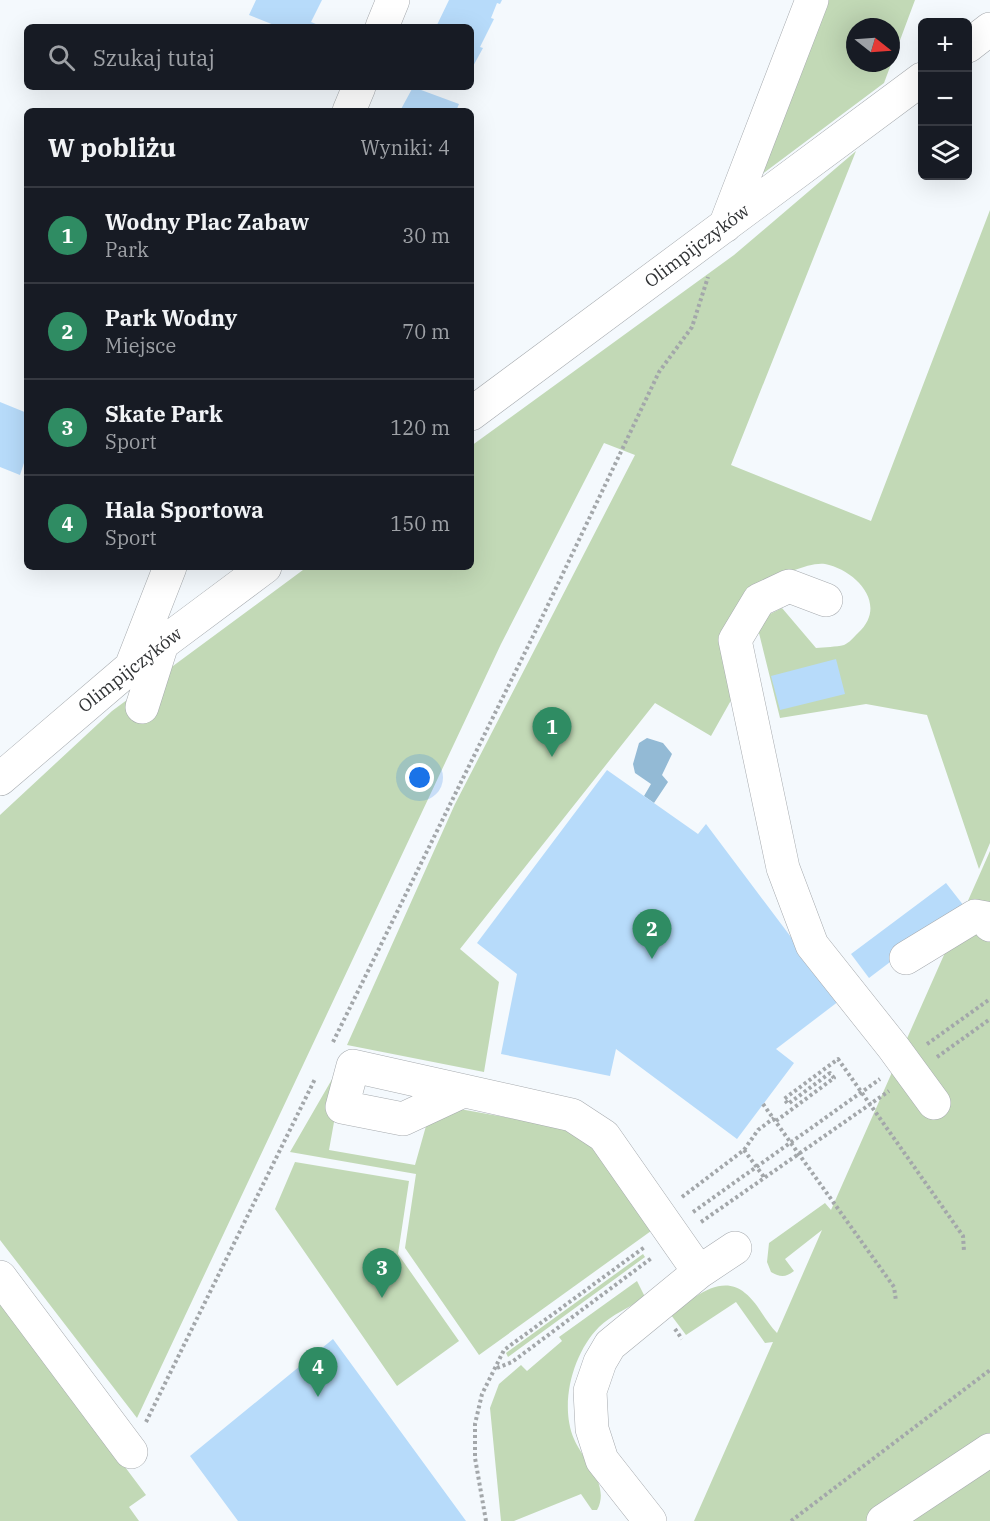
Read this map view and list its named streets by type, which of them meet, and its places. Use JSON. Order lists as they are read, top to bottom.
{
  "streets": {
    "main road": ["Olimpijczyków"]
  },
  "north": "right",
  "page": {
    "map_buttons": ["+", "−"],
    "search": "Szukaj tutaj",
    "heading": ["W pobliżu", "Wyniki: 4"],
    "list": [
      {
        "mark": "1",
        "name": "Wodny Plac Zabaw",
        "note": "Park",
        "value": "30 m"
      },
      {
        "mark": "2",
        "name": "Park Wodny",
        "note": "Miejsce",
        "value": "70 m"
      },
      {
        "mark": "3",
        "name": "Skate Park",
        "note": "Sport",
        "value": "120 m"
      },
      {
        "mark": "4",
        "name": "Hala Sportowa",
        "note": "Sport",
        "value": "150 m"
      }
    ],
    "pins": [
      "1",
      "2",
      "3",
      "4"
    ]
  }
}
